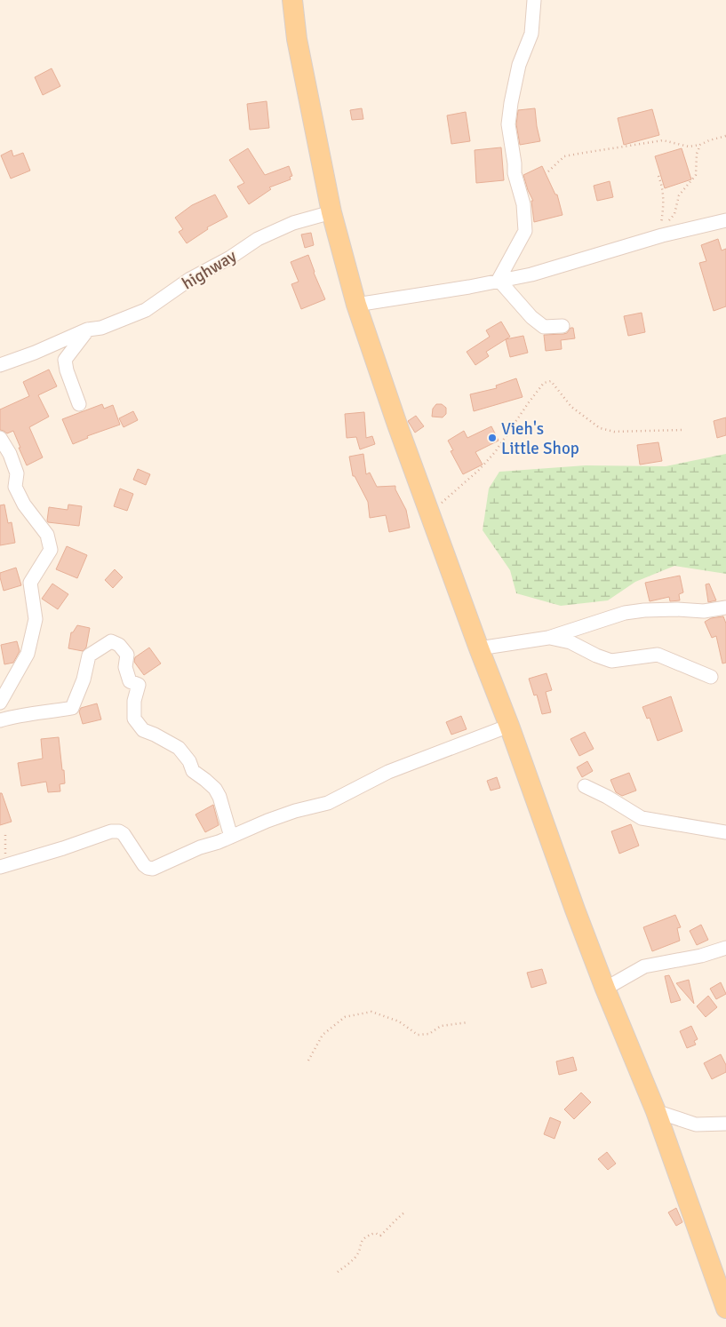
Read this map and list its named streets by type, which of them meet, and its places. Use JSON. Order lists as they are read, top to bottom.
{
  "streets": {
    "street": ["highway"]
  },
  "places": ["Vieh's Little Shop"]
}
